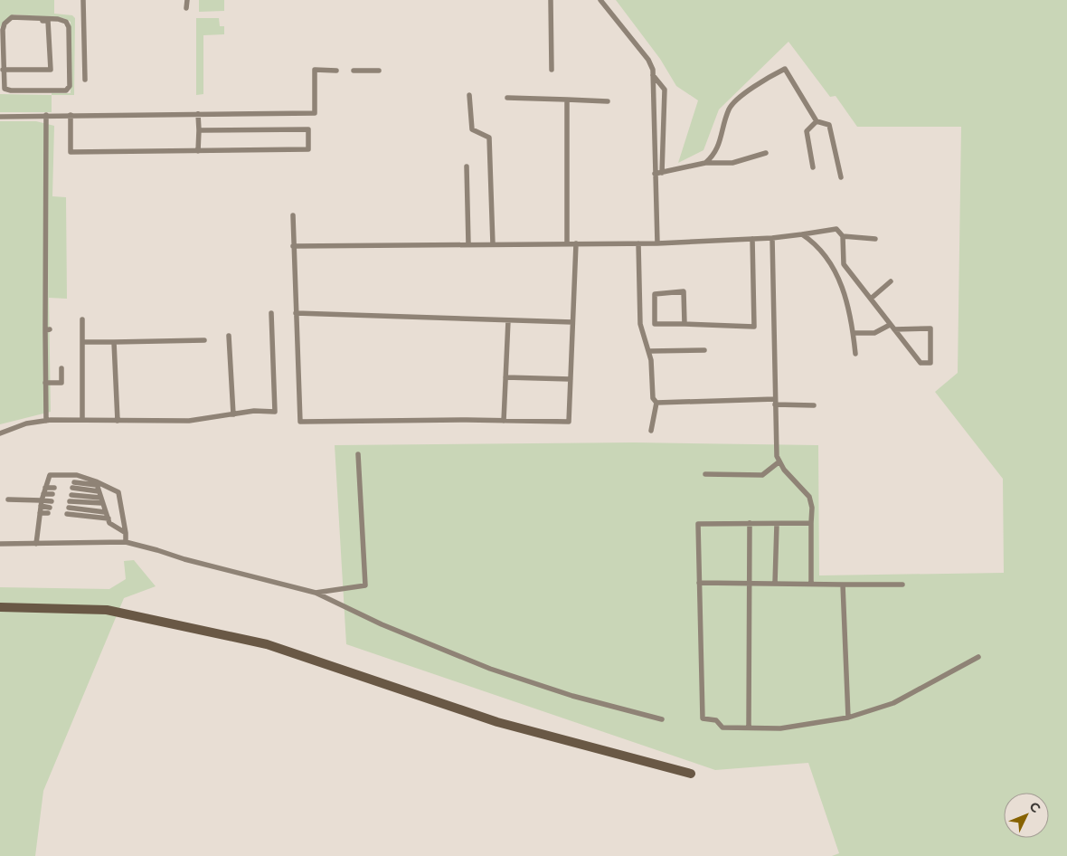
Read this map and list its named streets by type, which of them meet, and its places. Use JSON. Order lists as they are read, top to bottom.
{
  "north": "top right"
}
